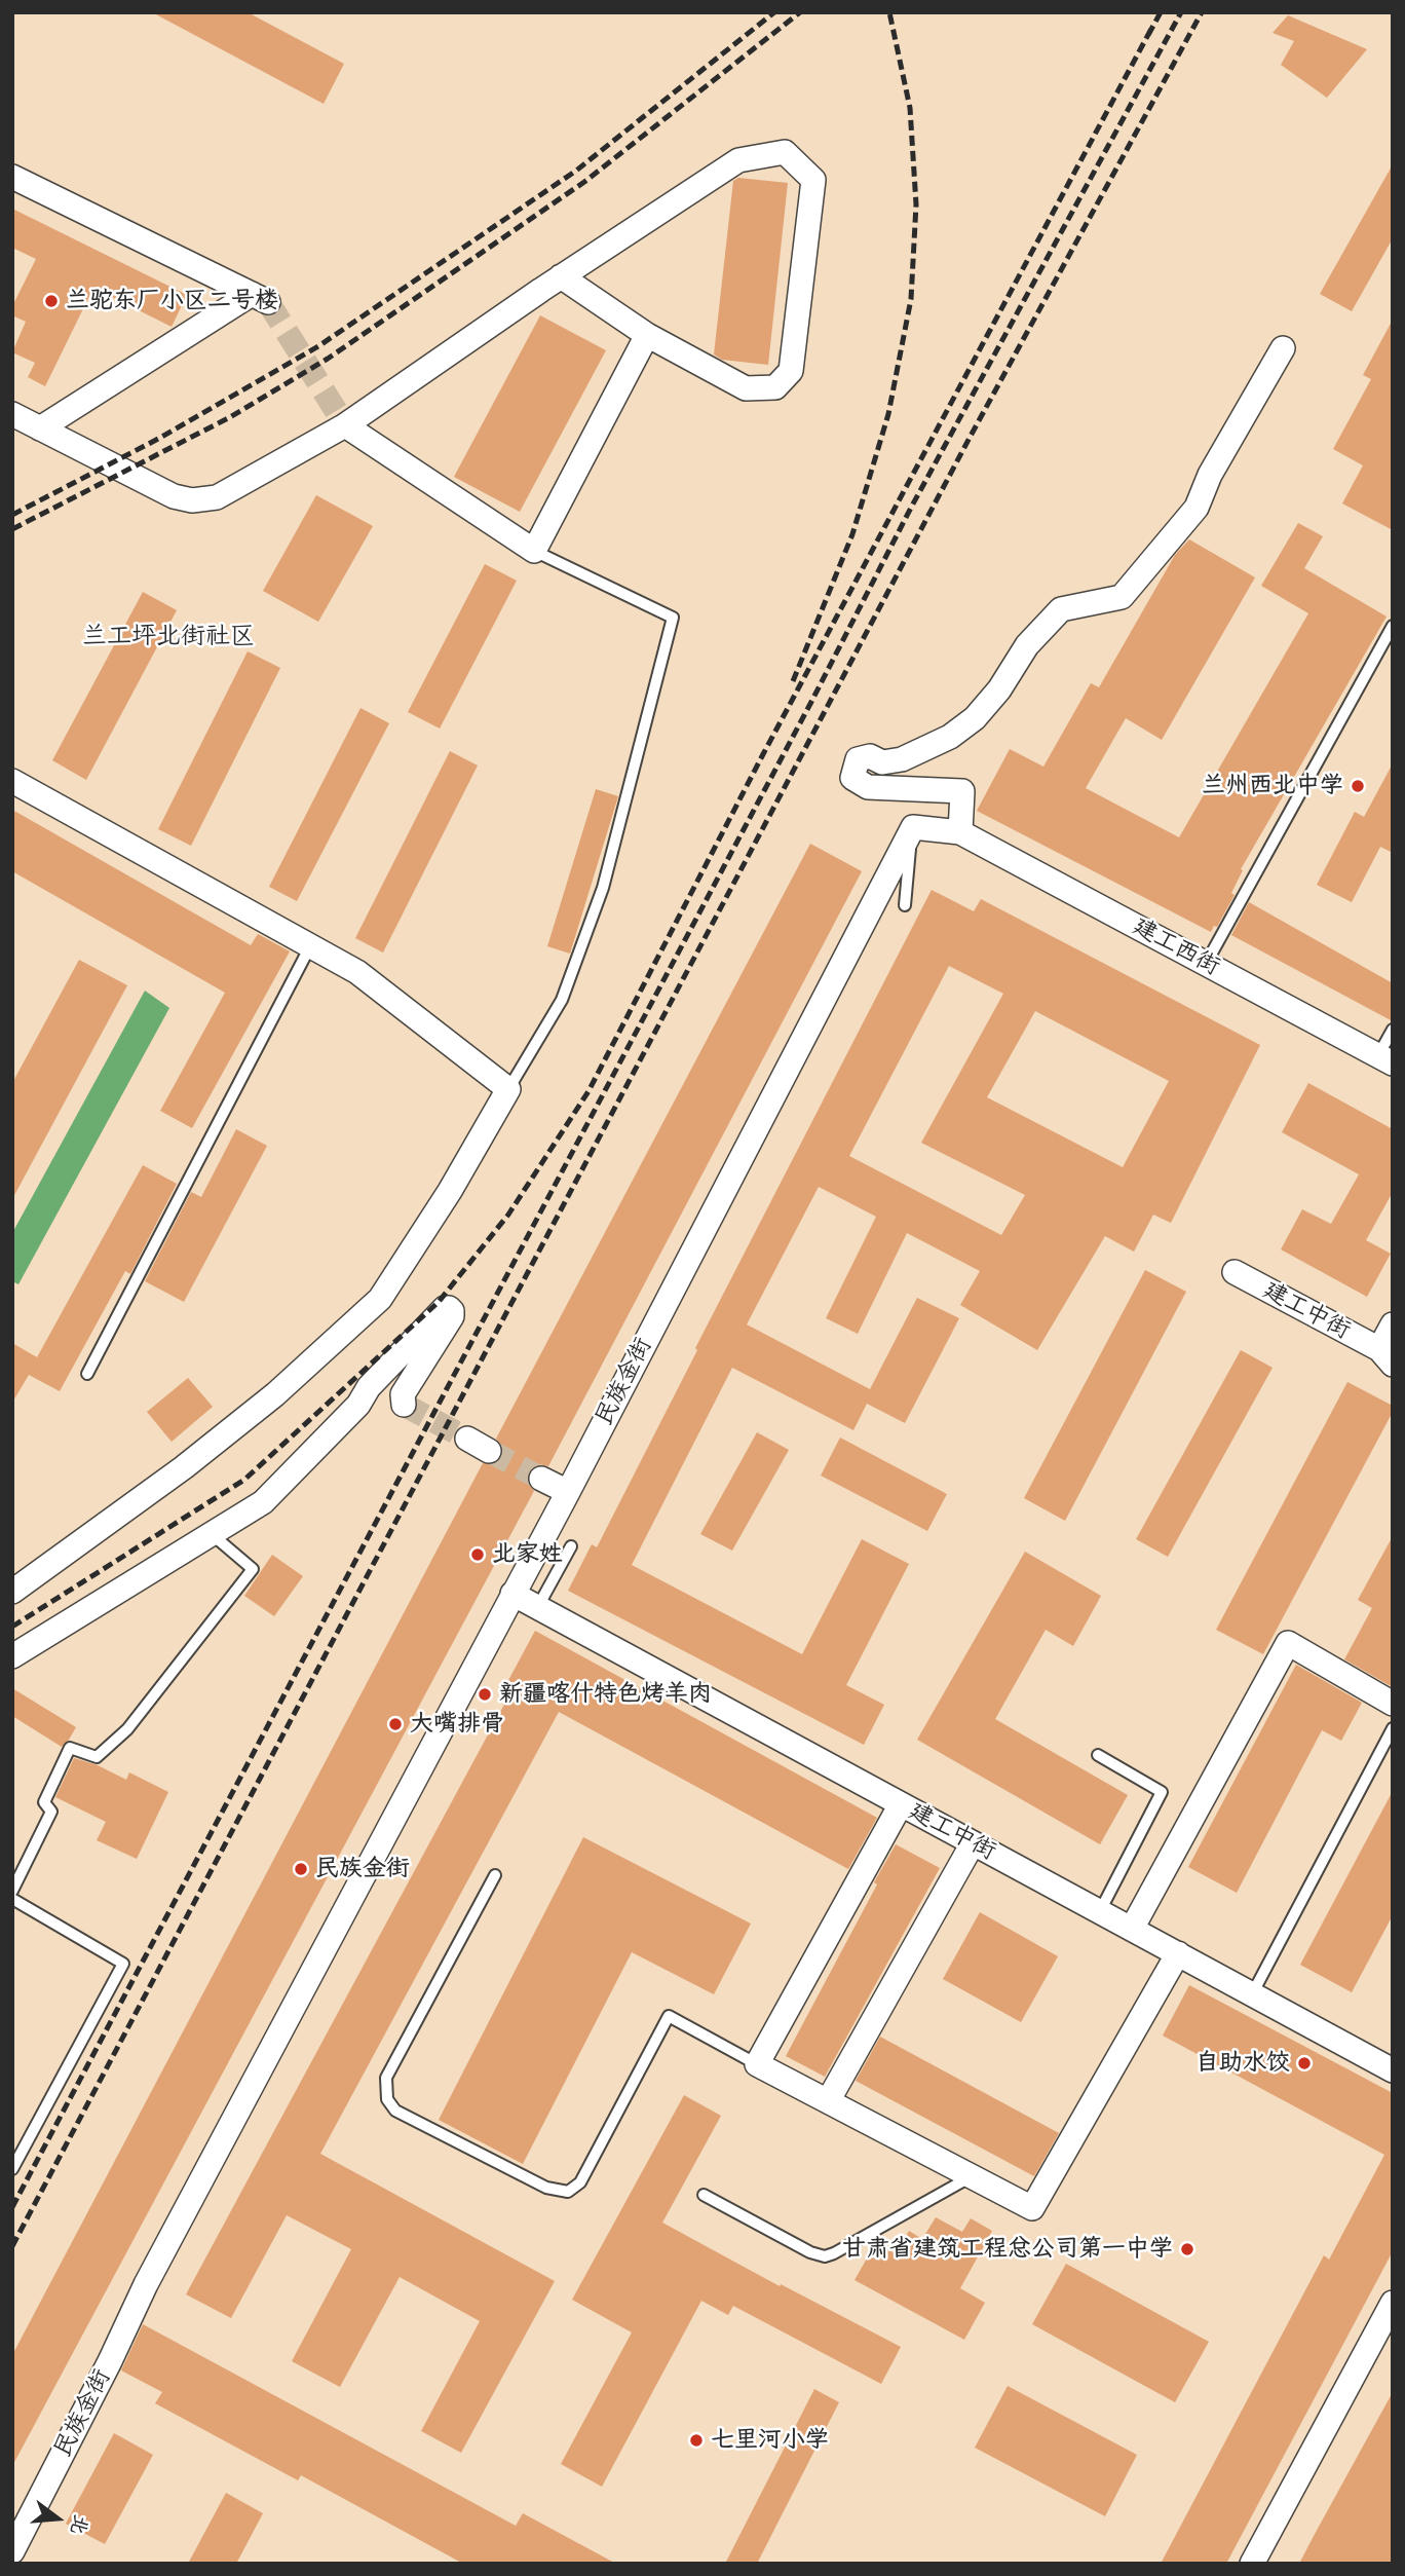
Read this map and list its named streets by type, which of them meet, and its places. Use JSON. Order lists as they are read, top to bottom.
{
  "streets": {
    "street": ["建工西街", "建工中街", "民族金街"]
  },
  "crossings": [
    ["建工中街", "民族金街"]
  ],
  "districts": ["兰工坪北街社区"],
  "places": [
    "兰驼东厂小区二号楼",
    "兰州西北中学",
    "北家姓",
    "新疆喀什特色烤羊肉",
    "大嘴排骨",
    "民族金街",
    "自助水饺",
    "甘肃省建筑工程总公司第一中学",
    "七里河小学"
  ],
  "north": "right"
}
